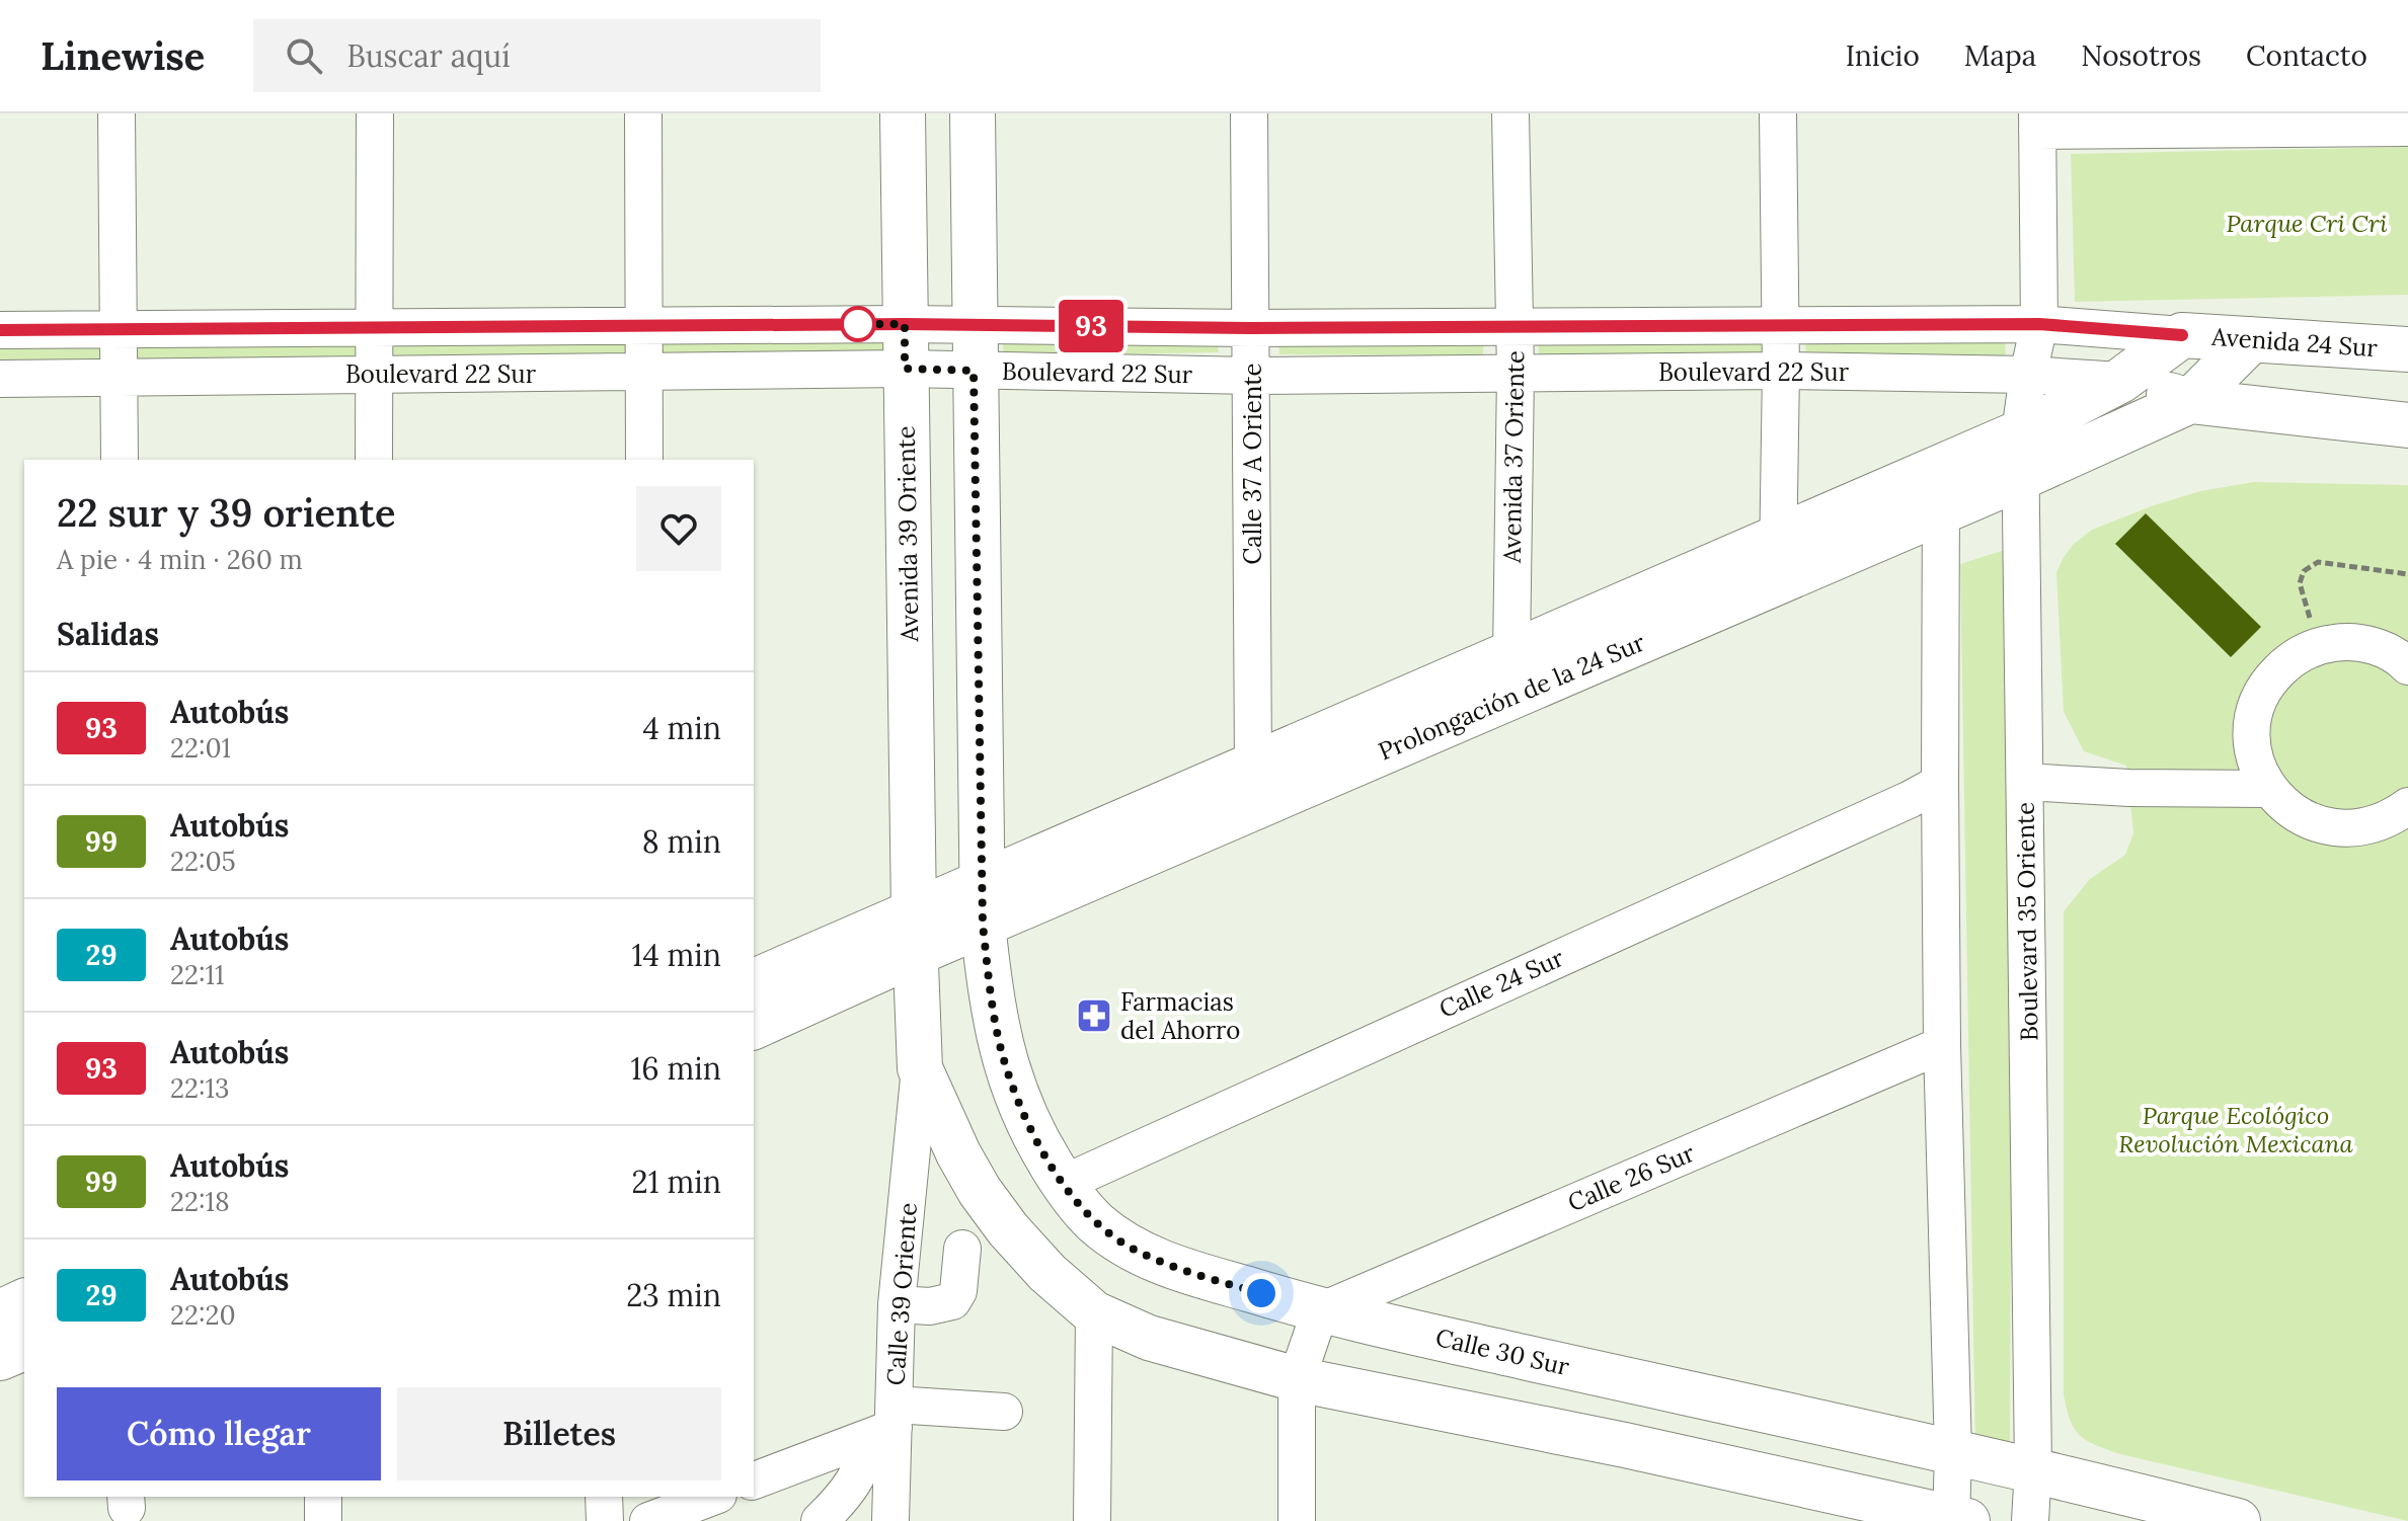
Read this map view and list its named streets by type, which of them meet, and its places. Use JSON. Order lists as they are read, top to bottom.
{
  "streets": {
    "main road": [
      "Avenida 24 Sur",
      "Boulevard 22 Sur",
      "Avenida 39 Oriente",
      "Prolongación de la 24 Sur",
      "Calle 30 Sur"
    ],
    "street": [
      "Avenida 37 Oriente",
      "Calle 37 A Oriente",
      "Boulevard 35 Oriente",
      "Calle 24 Sur",
      "Calle 26 Sur",
      "Calle 39 Oriente"
    ]
  },
  "crossings": [
    ["Avenida 24 Sur", "Boulevard 22 Sur"],
    ["Avenida 24 Sur", "Prolongación de la 24 Sur"],
    ["Boulevard 22 Sur", "Avenida 37 Oriente"],
    ["Boulevard 22 Sur", "Calle 37 A Oriente"],
    ["Boulevard 22 Sur", "Avenida 39 Oriente"],
    ["Boulevard 22 Sur", "Prolongación de la 24 Sur"],
    ["Boulevard 22 Sur", "Boulevard 35 Oriente"],
    ["Avenida 37 Oriente", "Prolongación de la 24 Sur"],
    ["Calle 37 A Oriente", "Prolongación de la 24 Sur"],
    ["Avenida 39 Oriente", "Prolongación de la 24 Sur"],
    ["Prolongación de la 24 Sur", "Boulevard 35 Oriente"],
    ["Prolongación de la 24 Sur", "Calle 30 Sur"],
    ["Boulevard 35 Oriente", "Calle 30 Sur"],
    ["Calle 24 Sur", "Calle 30 Sur"],
    ["Calle 26 Sur", "Calle 30 Sur"]
  ],
  "parks": ["Parque Cri Cri", "Parque Ecológico Revolución Mexicana"],
  "places": {
    "pharmacy": ["Farmacias del Ahorro"]
  },
  "lines": ["bus line 93"],
  "page": {
    "header": "Linewise",
    "search": "Buscar aquí",
    "nav": [
      "Inicio",
      "Mapa",
      "Nosotros",
      "Contacto"
    ],
    "on_map": "93",
    "heading": [
      ["22 sur y 39 oriente", "A pie · 4 min · 260 m"],
      "Salidas"
    ],
    "list": [
      {
        "mark": "93",
        "name": "Autobús",
        "note": "22:01",
        "value": "4 min"
      },
      {
        "mark": "99",
        "name": "Autobús",
        "note": "22:05",
        "value": "8 min"
      },
      {
        "mark": "29",
        "name": "Autobús",
        "note": "22:11",
        "value": "14 min"
      },
      {
        "mark": "93",
        "name": "Autobús",
        "note": "22:13",
        "value": "16 min"
      },
      {
        "mark": "99",
        "name": "Autobús",
        "note": "22:18",
        "value": "21 min"
      },
      {
        "mark": "29",
        "name": "Autobús",
        "note": "22:20",
        "value": "23 min"
      }
    ],
    "buttons": ["Cómo llegar", "Billetes"]
  }
}
